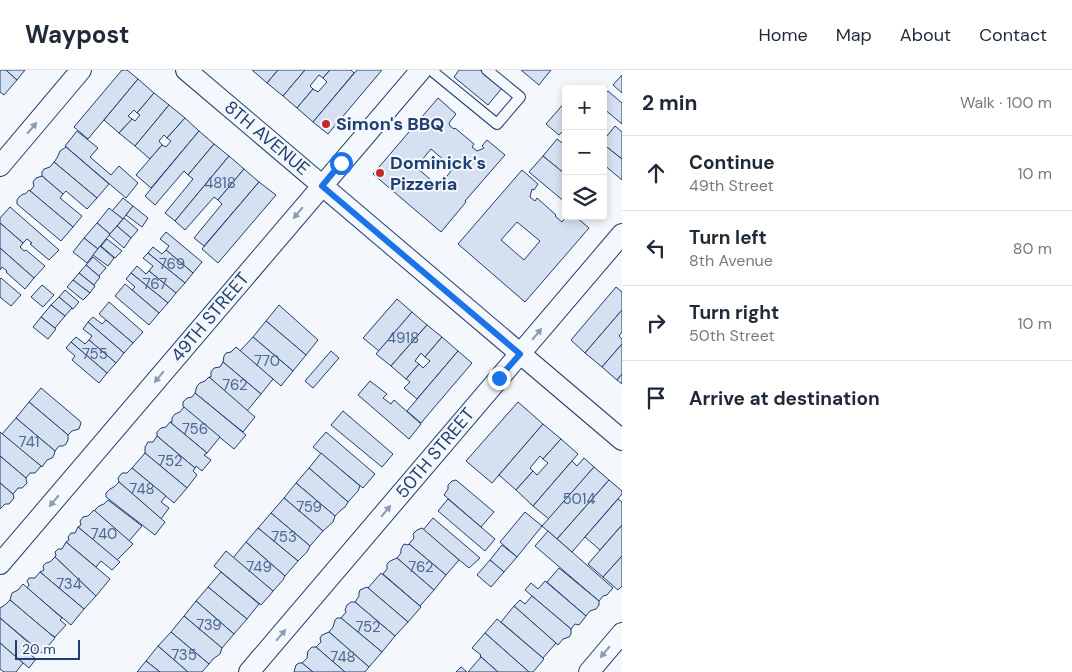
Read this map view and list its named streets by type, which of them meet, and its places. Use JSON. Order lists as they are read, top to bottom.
{
  "streets": {
    "street": ["8TH AVENUE", "49TH STREET", "50TH STREET"]
  },
  "crossings": [
    ["8TH AVENUE", "49TH STREET"],
    ["8TH AVENUE", "50TH STREET"]
  ],
  "one_way": ["49TH STREET", "50TH STREET"],
  "places": ["Simon's BBQ", "Dominick's Pizzeria"],
  "house_numbers": [
    "4818",
    "769",
    "767",
    "4918",
    "755",
    "770",
    "762",
    "756",
    "741",
    "752",
    "748",
    "5014",
    "759",
    "740",
    "753",
    "749",
    "762",
    "734",
    "739",
    "752",
    "735",
    "748"
  ],
  "scale_bar": "20 m",
  "page": {
    "header": "Waypost",
    "nav": [
      "Home",
      "Map",
      "About",
      "Contact"
    ],
    "heading": ["2 min", "Walk · 100 m"],
    "map_buttons": ["+", "−"],
    "list": [
      ["Continue", "49th Street", "10 m"],
      ["Turn left", "8th Avenue", "80 m"],
      ["Turn right", "50th Street", "10 m"],
      "Arrive at destination"
    ],
    "scale": "20 m"
  }
}
